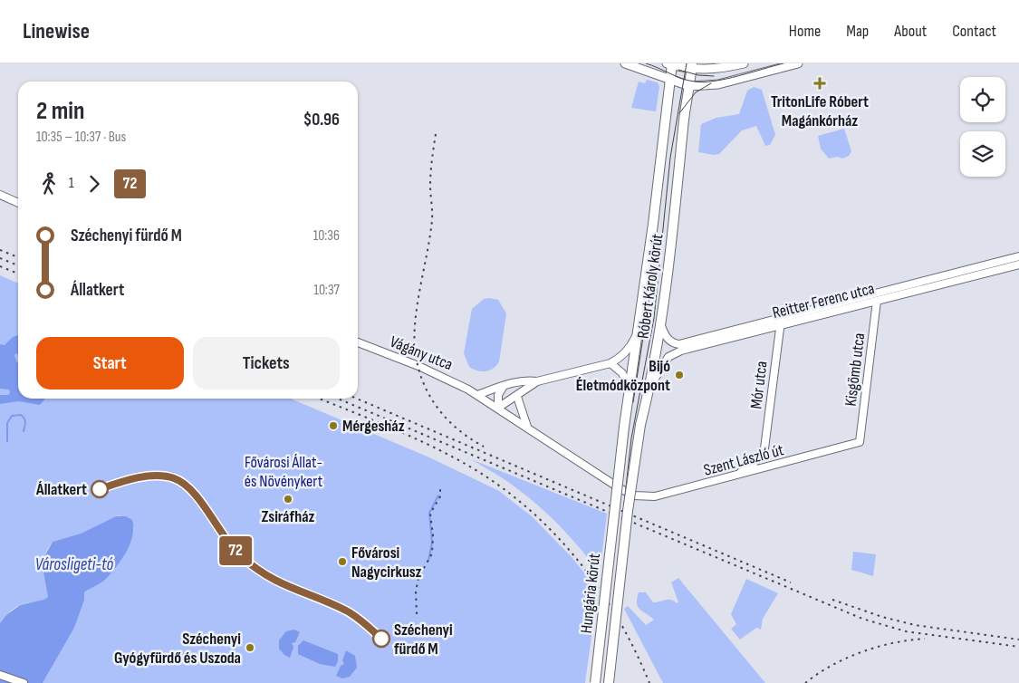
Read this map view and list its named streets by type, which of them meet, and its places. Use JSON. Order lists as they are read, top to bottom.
{
  "streets": {
    "main road": ["Róbert Károly körút", "Hungária körút"],
    "street": [
      "Reitter Ferenc utca",
      "Vágány utca",
      "Kisgömb utca",
      "Mór utca",
      "Szent László út"
    ]
  },
  "crossings": [
    ["Róbert Károly körút", "Reitter Ferenc utca"],
    ["Róbert Károly körút", "Hungária körút"],
    ["Reitter Ferenc utca", "Kisgömb utca"],
    ["Reitter Ferenc utca", "Mór utca"],
    ["Vágány utca", "Szent László út"],
    ["Kisgömb utca", "Szent László út"]
  ],
  "water": ["Városligeti-tó"],
  "parks": ["Fővárosi Állat- és Növénykert"],
  "places": {
    "health": ["TritonLife Róbert Magánkórház"],
    "other": [
      "Bijó Életmódközpont",
      "Mérgesház",
      "Állatkert",
      "Zsiráfház",
      "Fővárosi Nagycirkusz",
      "Széchenyi fürdő M",
      "Széchenyi Gyógyfürdő és Uszoda"
    ]
  },
  "lines": ["bus line 72"],
  "page": {
    "header": "Linewise",
    "nav": [
      "Home",
      "Map",
      "About",
      "Contact"
    ],
    "on_map": "72",
    "heading": ["2 min", "10:35 – 10:37 · Bus", "$0.96"],
    "legs": ["1", "72"],
    "list": [
      {
        "name": "Széchenyi fürdő M",
        "value": "10:36"
      },
      {
        "name": "Állatkert",
        "value": "10:37"
      }
    ],
    "buttons": ["Start", "Tickets"]
  }
}
